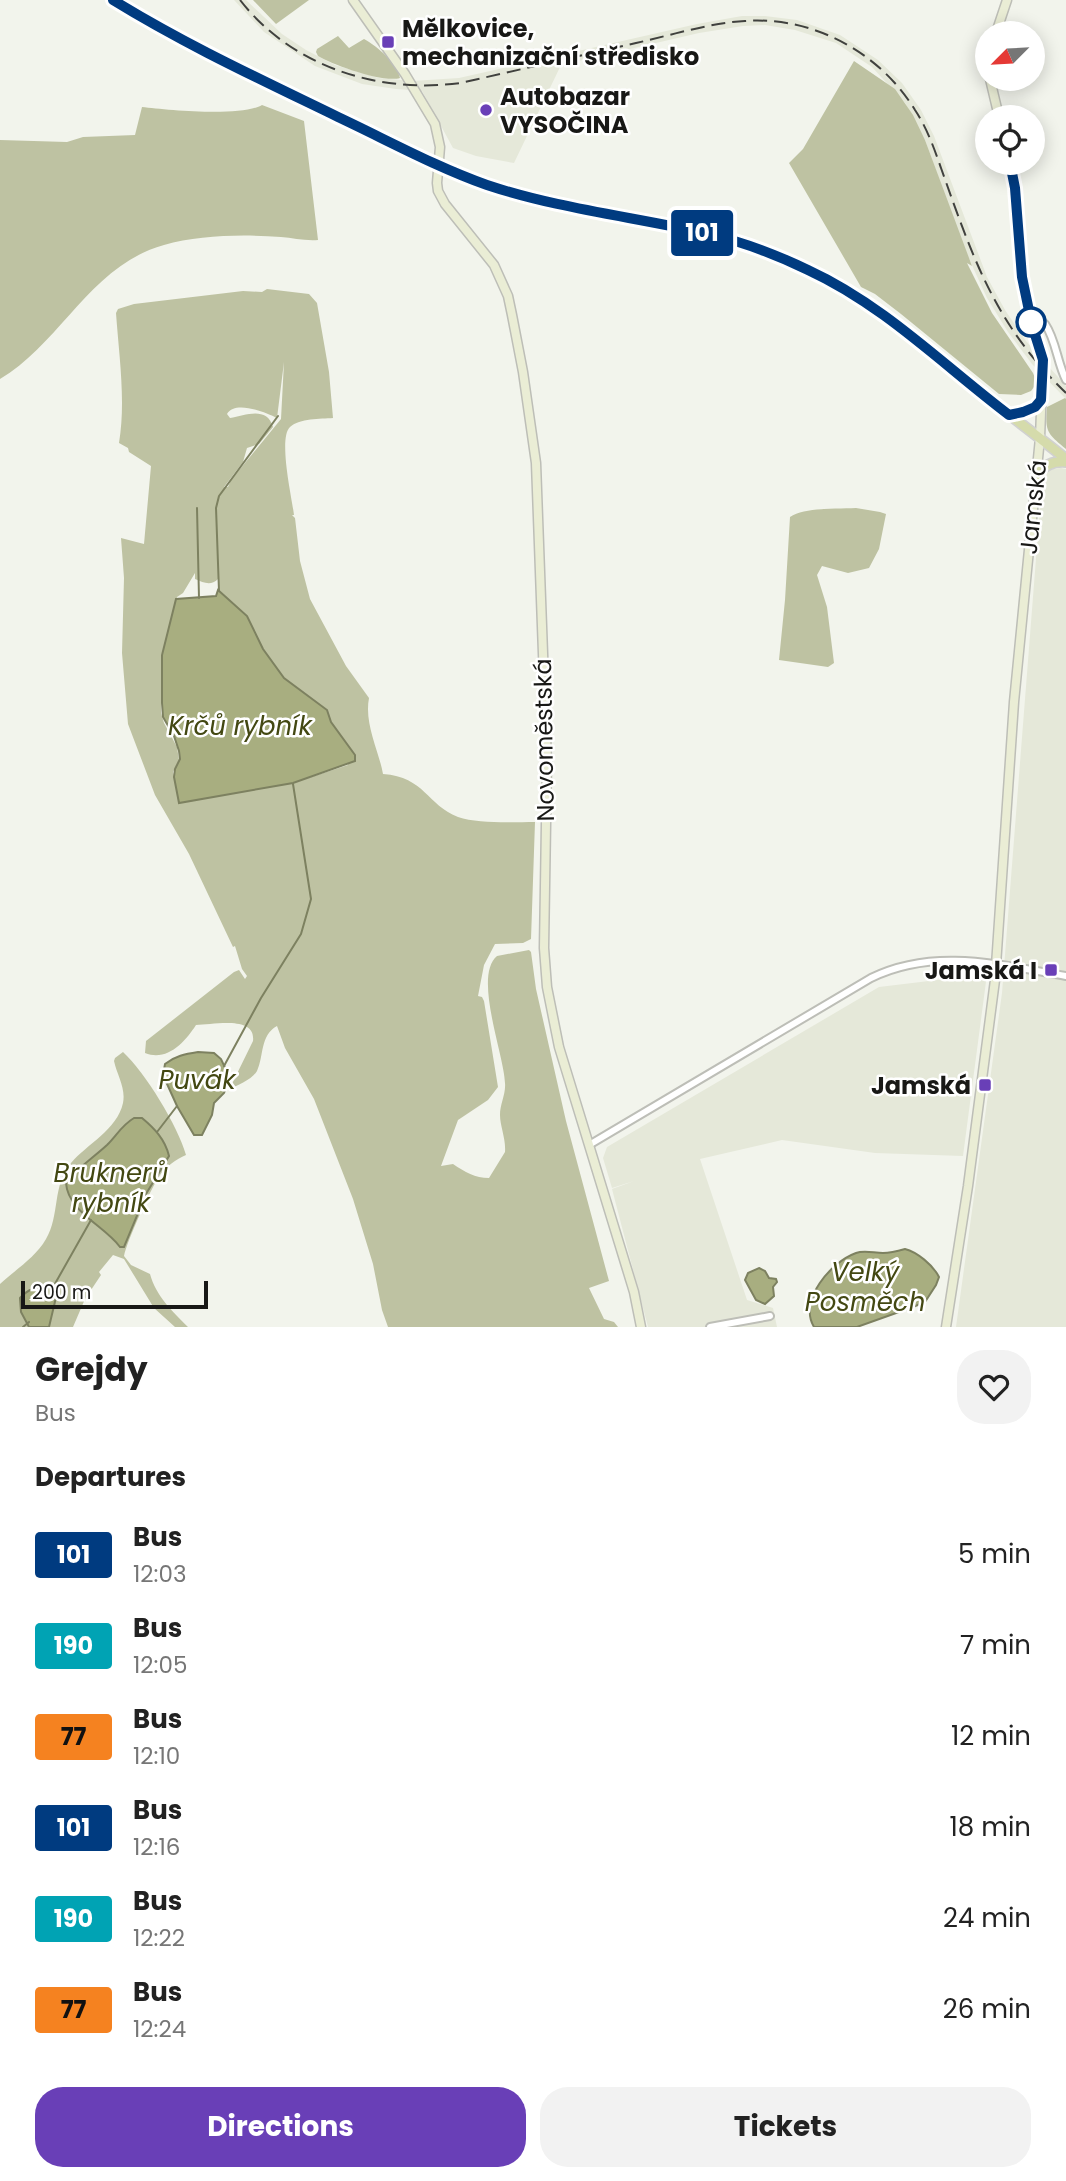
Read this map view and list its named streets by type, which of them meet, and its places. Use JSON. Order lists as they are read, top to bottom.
{
  "streets": {
    "street": ["Jamská", "Novoměstská"]
  },
  "water": [
    "Krčů rybník",
    "Puvák",
    "Bruknerů rybník",
    "Velký Posměch"
  ],
  "places": {
    "transit": ["Mělkovice, mechanizační středisko", "Jamská I", "Jamská"],
    "other": ["Autobazar VYSOČINA"]
  },
  "lines": ["bus line 101"],
  "scale_bar": "200 m",
  "north": "bottom left",
  "page": {
    "on_map": "101",
    "scale": "200 m",
    "heading": [
      ["Grejdy", "Bus"],
      "Departures"
    ],
    "list": [
      {
        "mark": "101",
        "name": "Bus",
        "note": "12:03",
        "value": "5 min"
      },
      {
        "mark": "190",
        "name": "Bus",
        "note": "12:05",
        "value": "7 min"
      },
      {
        "mark": "77",
        "name": "Bus",
        "note": "12:10",
        "value": "12 min"
      },
      {
        "mark": "101",
        "name": "Bus",
        "note": "12:16",
        "value": "18 min"
      },
      {
        "mark": "190",
        "name": "Bus",
        "note": "12:22",
        "value": "24 min"
      },
      {
        "mark": "77",
        "name": "Bus",
        "note": "12:24",
        "value": "26 min"
      }
    ],
    "buttons": ["Directions", "Tickets"]
  }
}
